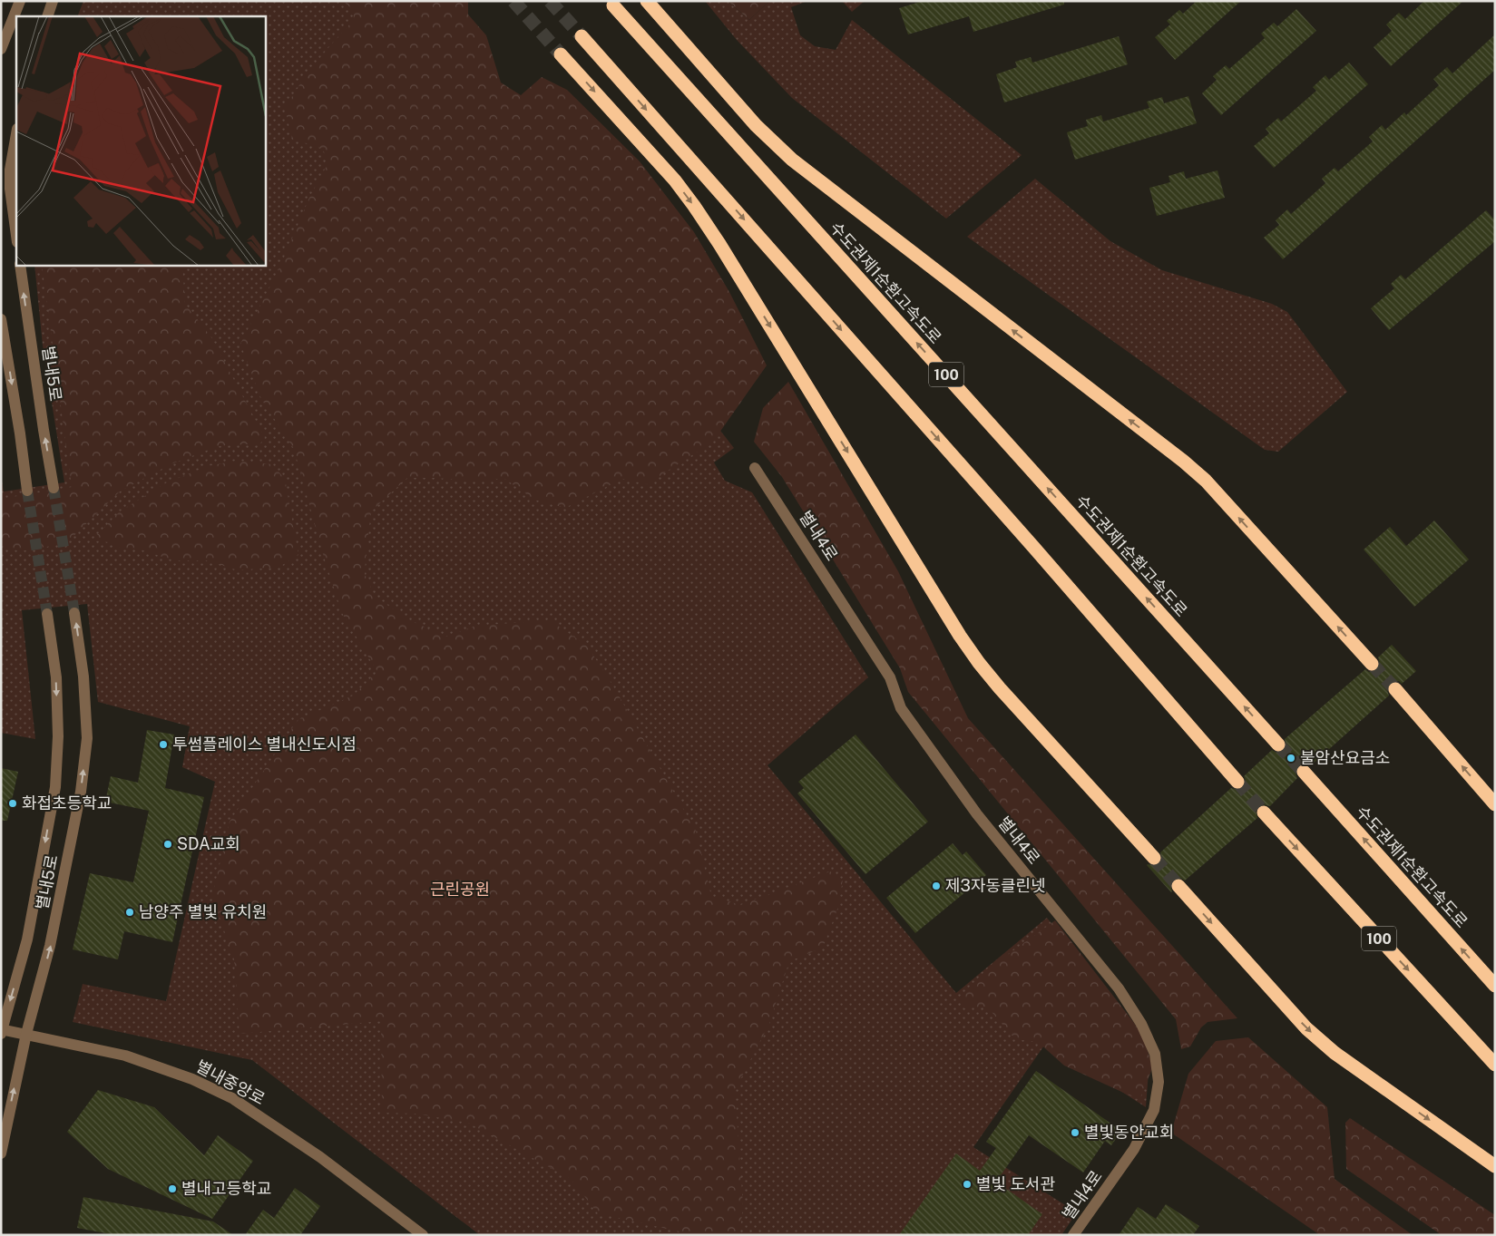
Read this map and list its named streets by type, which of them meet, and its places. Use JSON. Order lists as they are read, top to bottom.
{
  "streets": {
    "highway": ["수도권제1순환고속도로", "100"],
    "street": ["별내5로", "별내4로", "별내중앙로"]
  },
  "crossings": [
    ["별내5로", "별내중앙로"]
  ],
  "parks": ["근린공원"],
  "places": [
    "투썸플레이스 별내신도시점",
    "불암산요금소",
    "화접초등학교",
    "SDA교회",
    "제3자동클린넷",
    "남양주 별빛 유치원",
    "별빛동안교회",
    "별빛 도서관",
    "별내고등학교"
  ]
}
